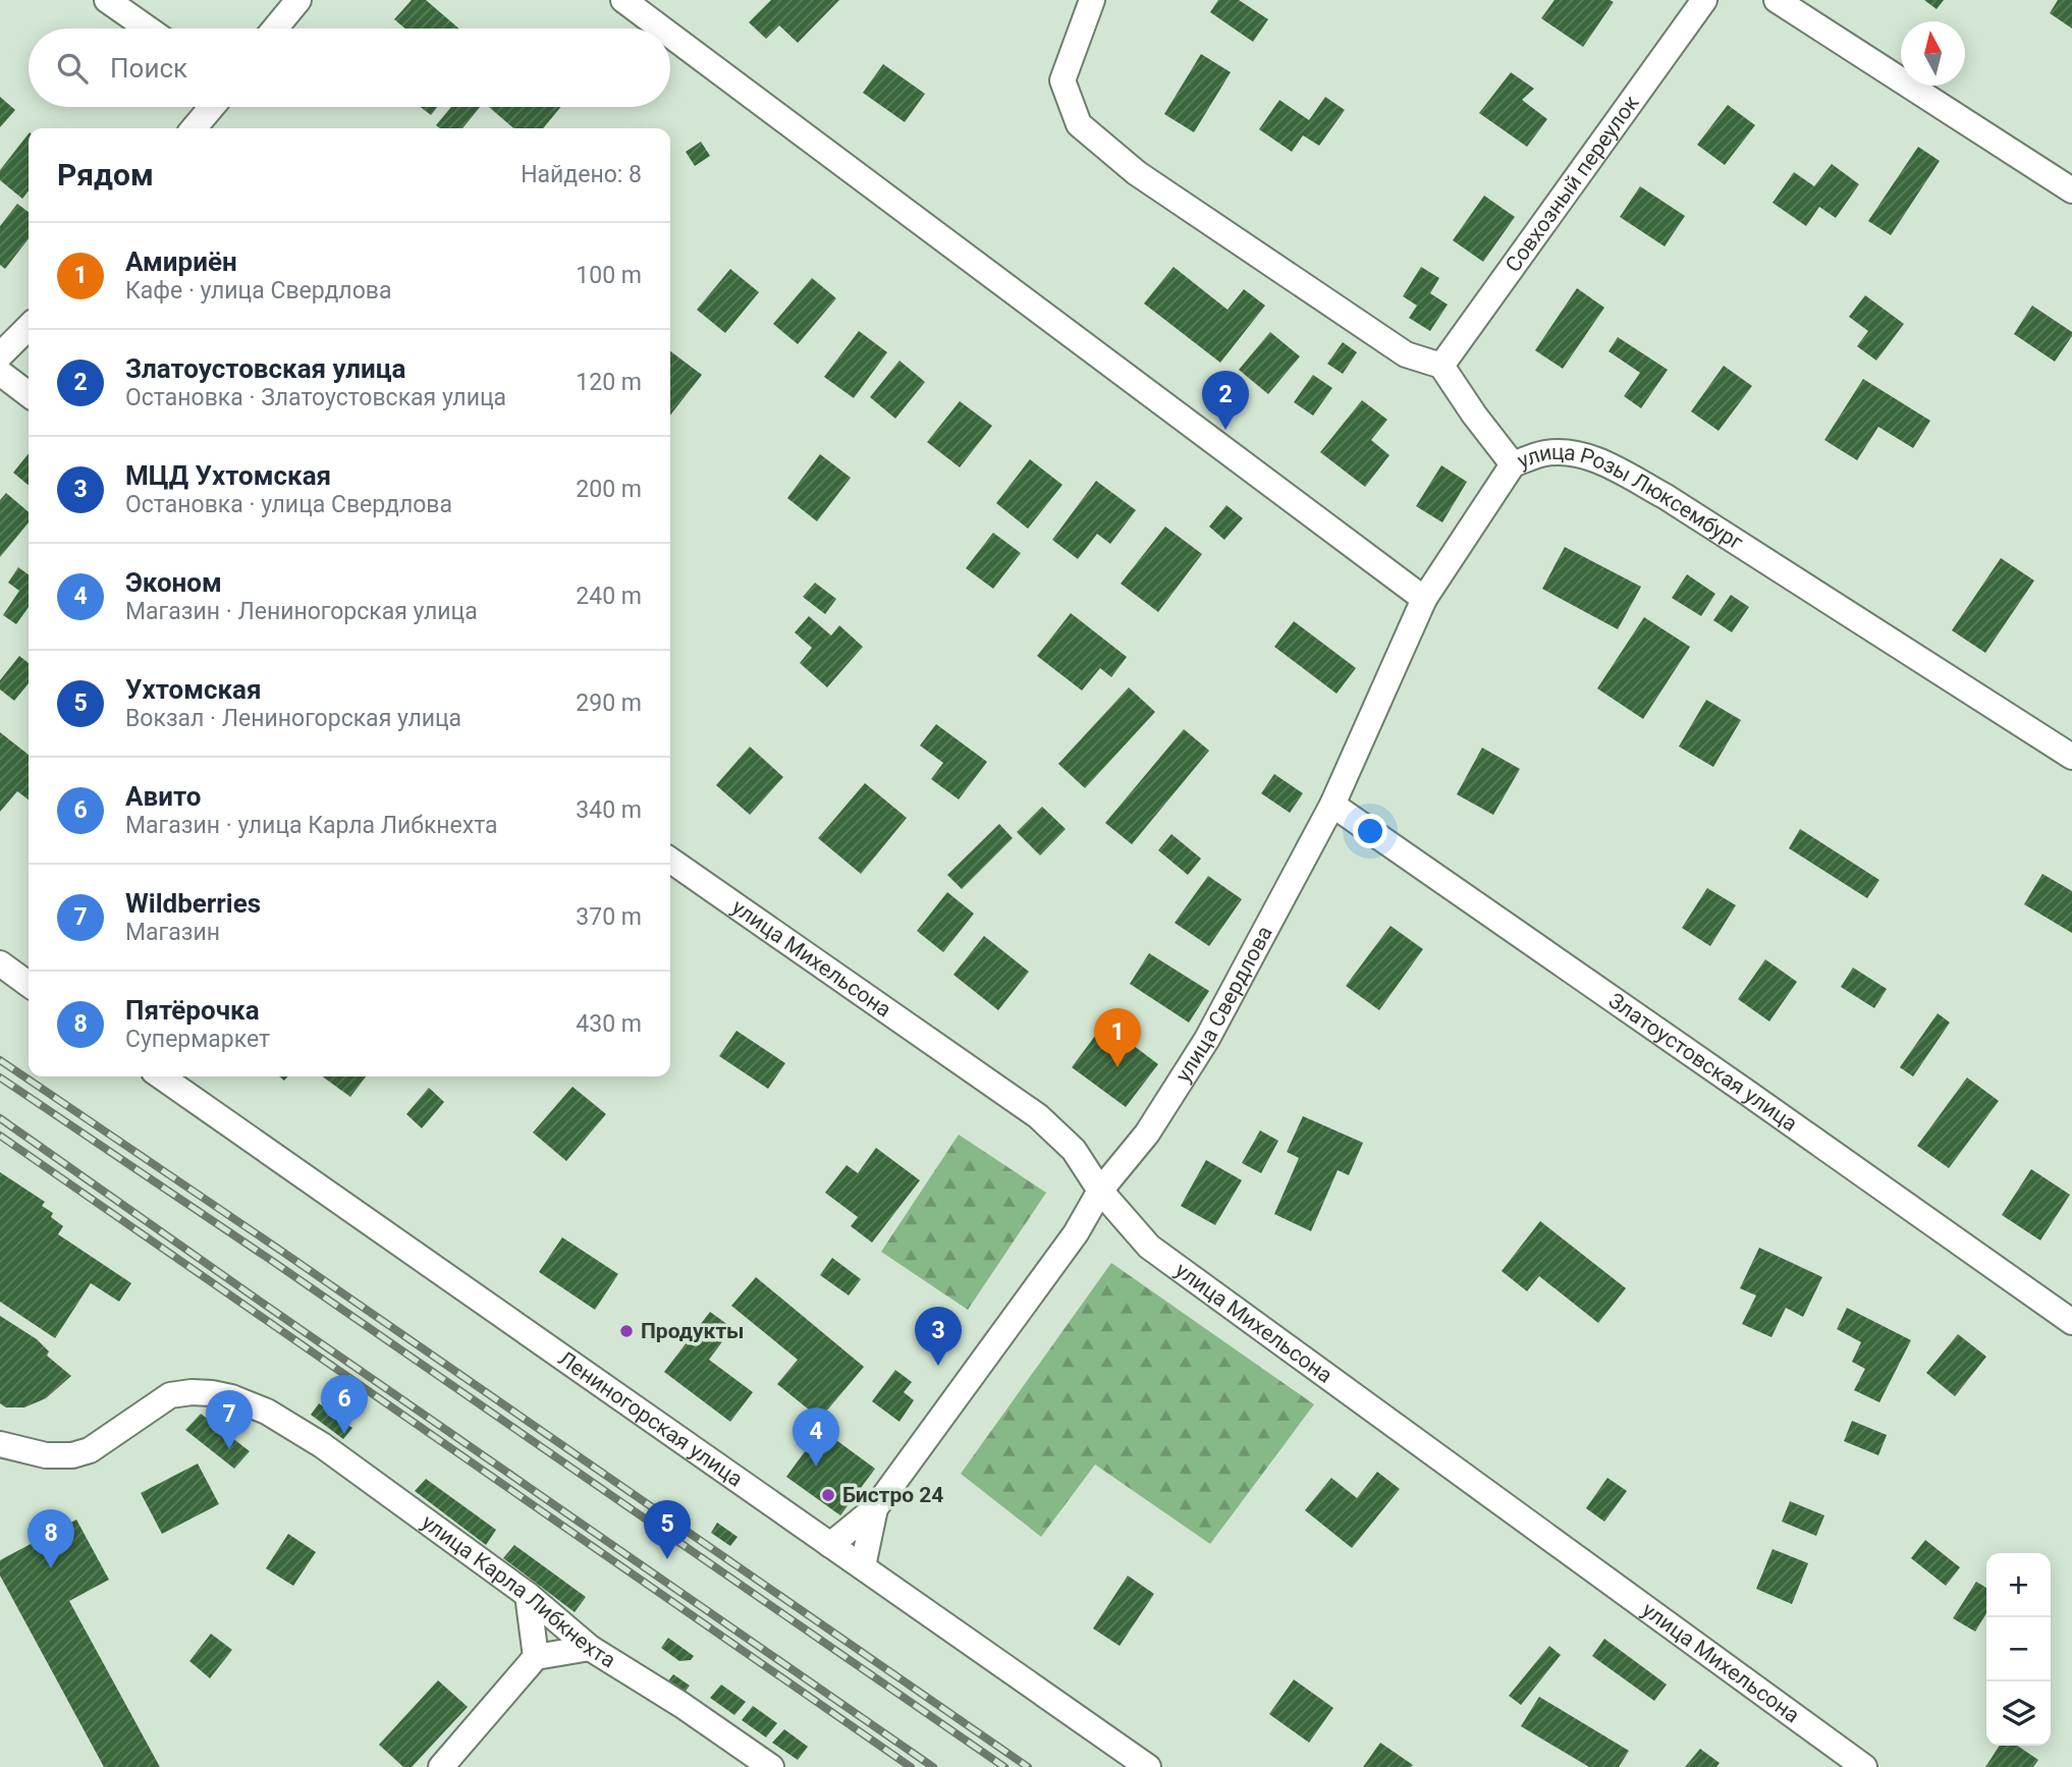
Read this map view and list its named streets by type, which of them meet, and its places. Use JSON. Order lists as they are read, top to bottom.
{
  "streets": {
    "street": [
      "Совхозный переулок",
      "улица Розы Люксембург",
      "улица Михельсона",
      "улица Свердлова",
      "Златоустовская улица",
      "Лениногорская улица",
      "улица Карла Либкнехта"
    ]
  },
  "crossings": [
    ["Совхозный переулок", "улица Розы Люксембург"],
    ["улица Розы Люксембург", "улица Свердлова"],
    ["улица Михельсона", "улица Свердлова"],
    ["улица Свердлова", "Златоустовская улица"],
    ["улица Свердлова", "Лениногорская улица"]
  ],
  "places": ["Продукты", "Бистро 24"],
  "north": "top",
  "page": {
    "search": "Поиск",
    "heading": ["Рядом", "Найдено: 8"],
    "list": [
      {
        "mark": "1",
        "name": "Амириён",
        "note": "Кафе · улица Свердлова",
        "value": "100 m"
      },
      {
        "mark": "2",
        "name": "Златоустовская улица",
        "note": "Остановка · Златоустовская улица",
        "value": "120 m"
      },
      {
        "mark": "3",
        "name": "МЦД Ухтомская",
        "note": "Остановка · улица Свердлова",
        "value": "200 m"
      },
      {
        "mark": "4",
        "name": "Эконом",
        "note": "Магазин · Лениногорская улица",
        "value": "240 m"
      },
      {
        "mark": "5",
        "name": "Ухтомская",
        "note": "Вокзал · Лениногорская улица",
        "value": "290 m"
      },
      {
        "mark": "6",
        "name": "Авито",
        "note": "Магазин · улица Карла Либкнехта",
        "value": "340 m"
      },
      {
        "mark": "7",
        "name": "Wildberries",
        "note": "Магазин",
        "value": "370 m"
      },
      {
        "mark": "8",
        "name": "Пятёрочка",
        "note": "Супермаркет",
        "value": "430 m"
      }
    ],
    "pins": [
      "2",
      "1",
      "3",
      "6",
      "7",
      "4",
      "5",
      "8"
    ],
    "map_buttons": ["+", "−"]
  }
}
